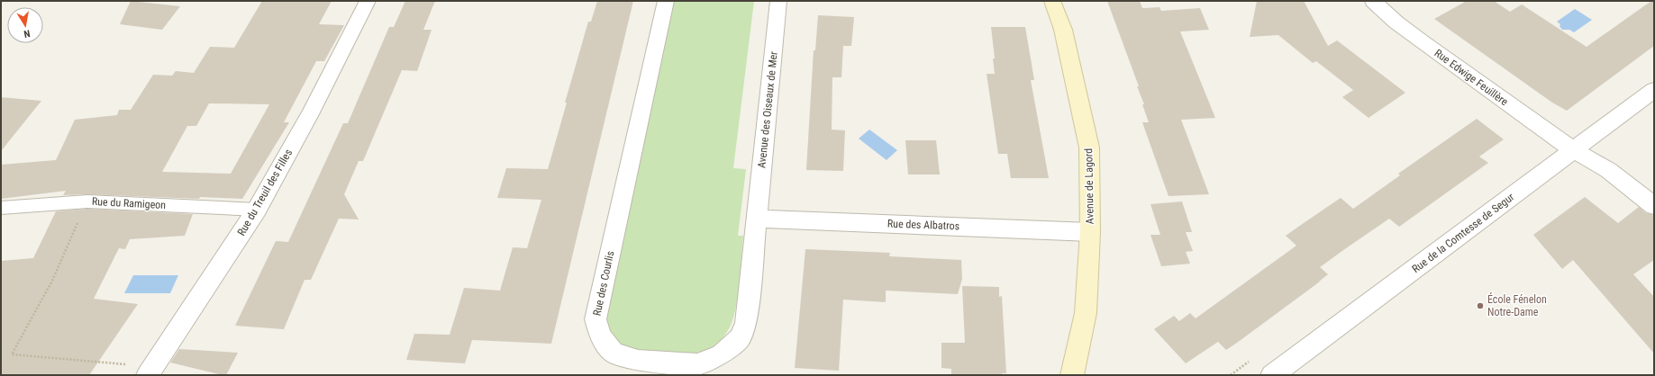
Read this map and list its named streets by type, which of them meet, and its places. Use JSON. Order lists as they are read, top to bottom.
{
  "streets": {
    "street": [
      "Rue Edwige Feuillère",
      "Avenue des Oiseaux de Mer",
      "Avenue de Lagord",
      "Rue du Treuil des Filles",
      "Rue des Albatros",
      "Rue de la Comtesse de Segur",
      "Rue des Courlis"
    ],
    "lane": ["Rue du Ramigeon"]
  },
  "crossings": [
    ["Rue Edwige Feuillère", "Rue de la Comtesse de Segur"],
    ["Avenue des Oiseaux de Mer", "Rue des Albatros"],
    ["Avenue des Oiseaux de Mer", "Rue des Courlis"],
    ["Avenue de Lagord", "Rue des Albatros"],
    ["Rue du Treuil des Filles", "Rue du Ramigeon"],
    ["Rue des Albatros", "Rue des Courlis"]
  ],
  "places": ["École Fénelon Notre-Dame"],
  "north": "bottom"
}
